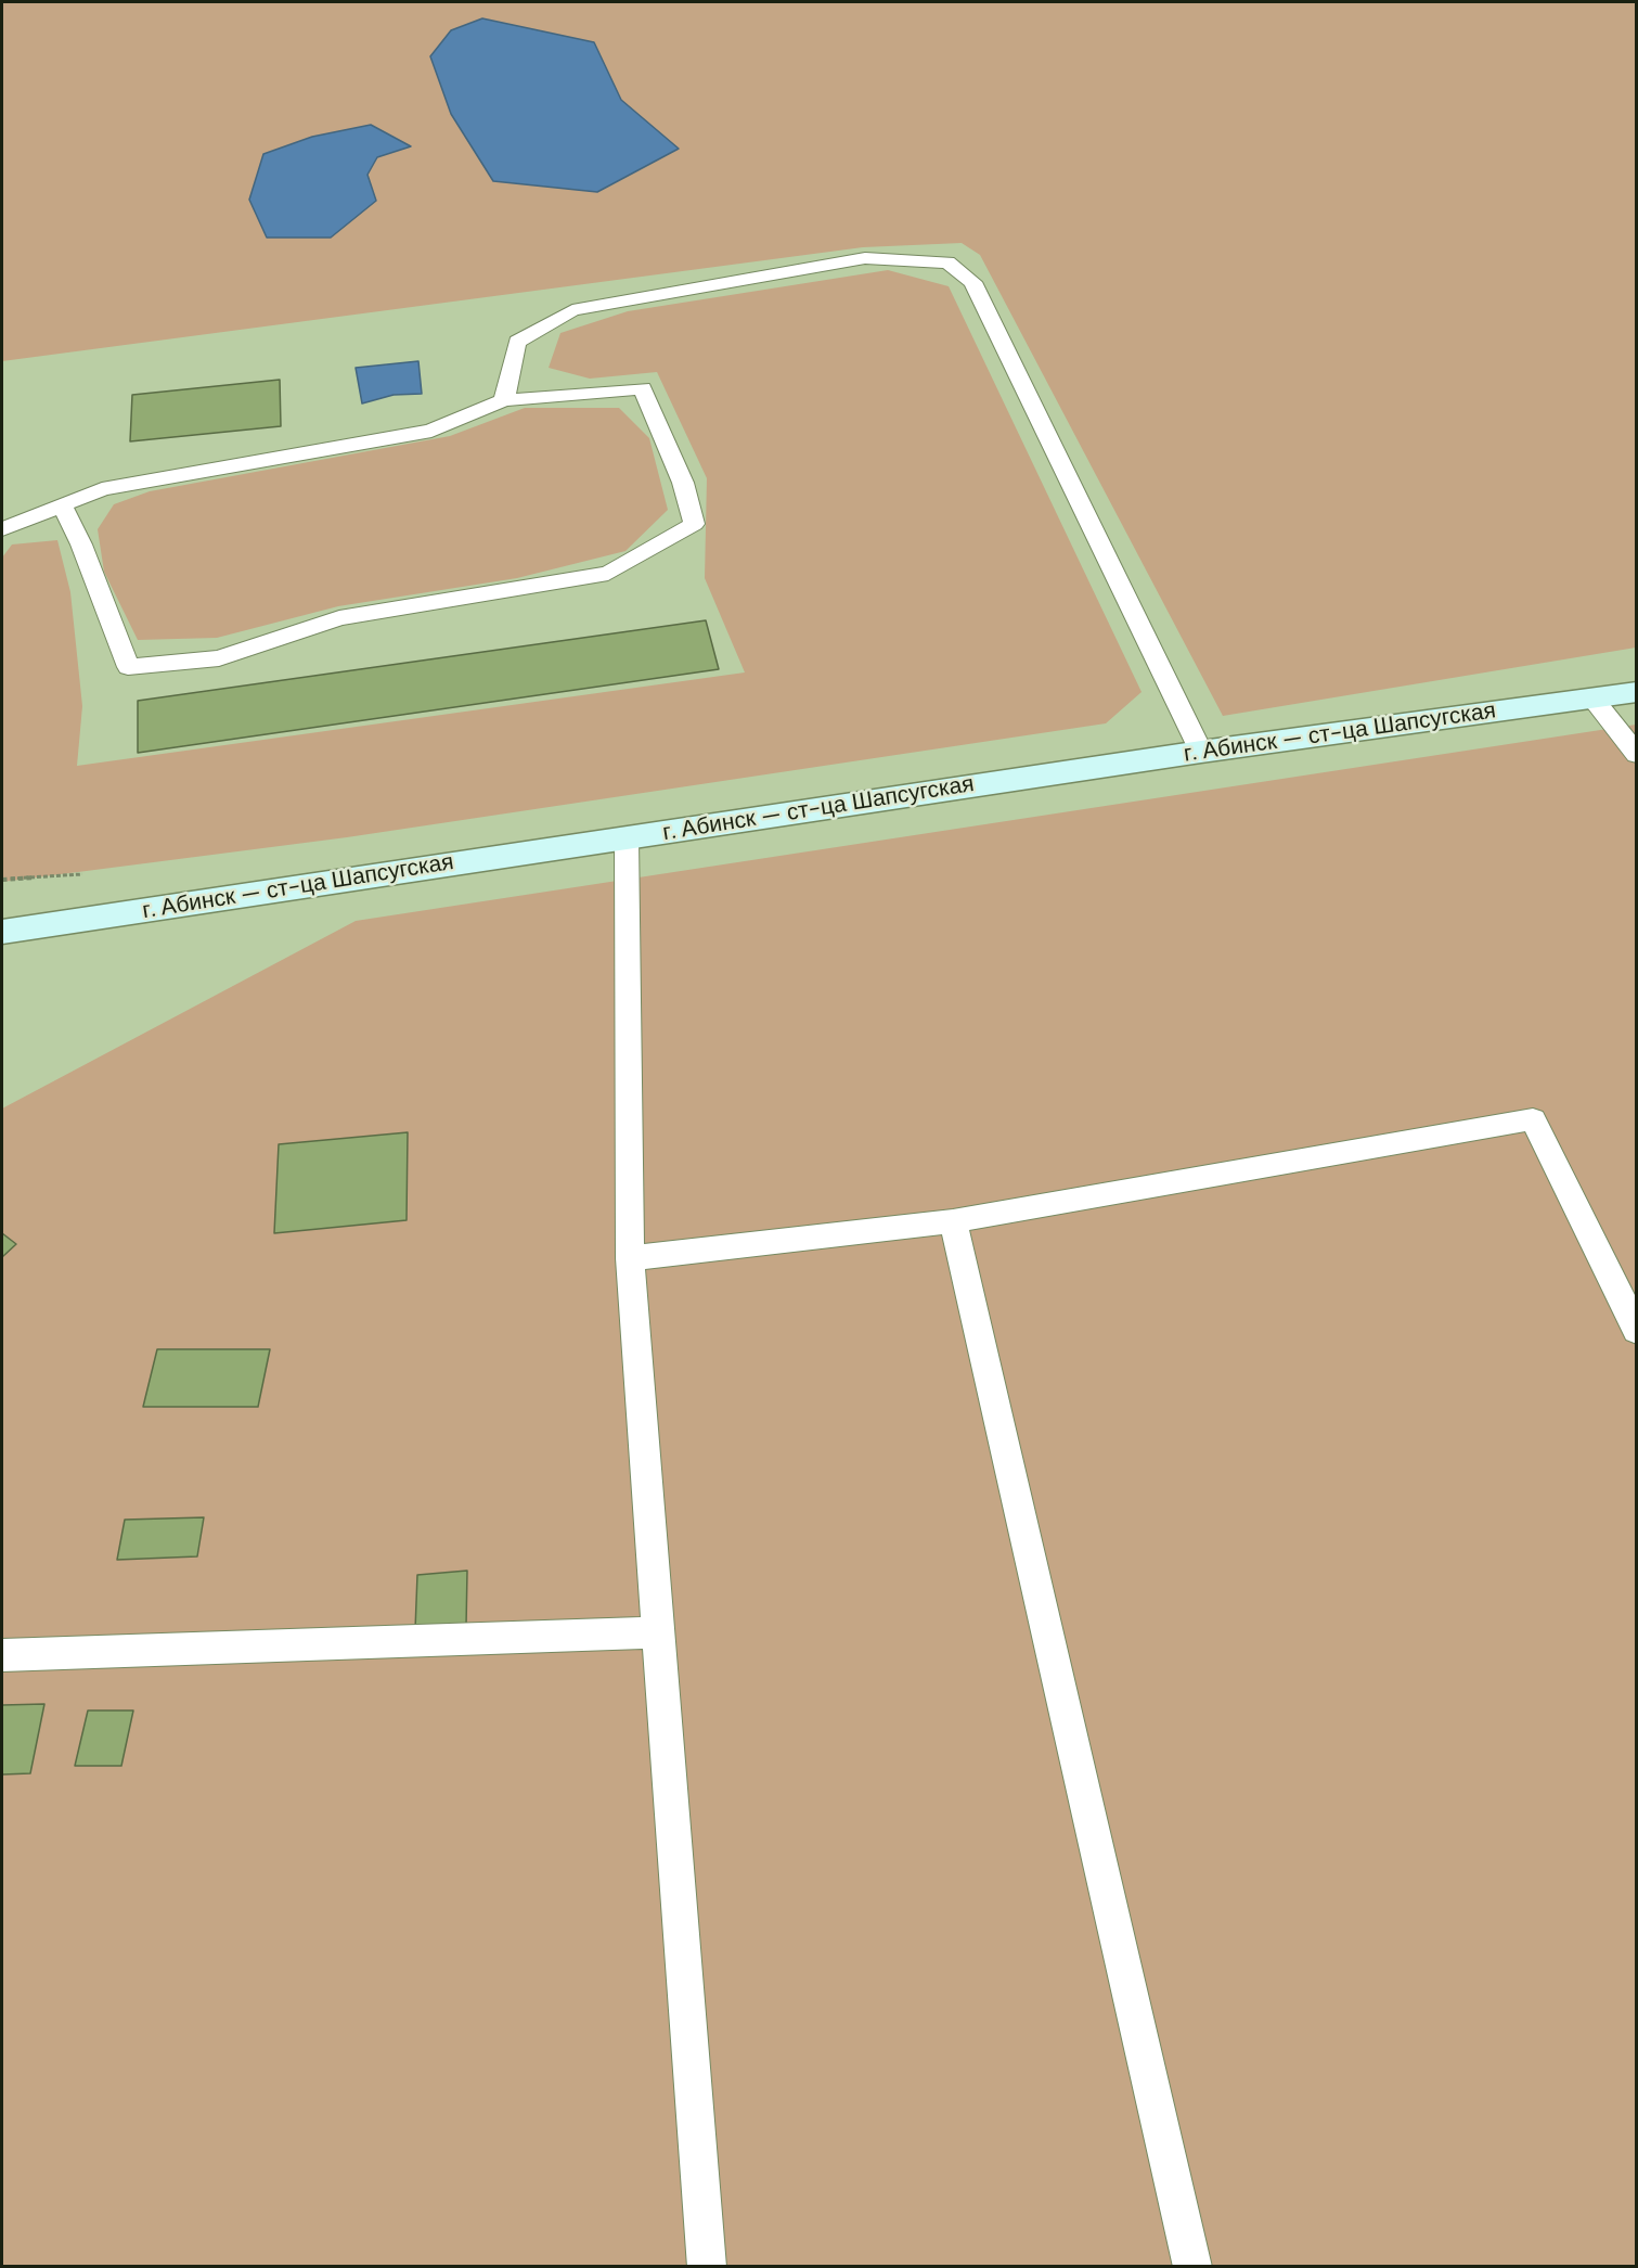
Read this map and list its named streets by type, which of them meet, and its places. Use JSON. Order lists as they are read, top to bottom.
{
  "streets": {
    "main road": ["г. Абинск — ст-ца Шапсугская"]
  }
}
